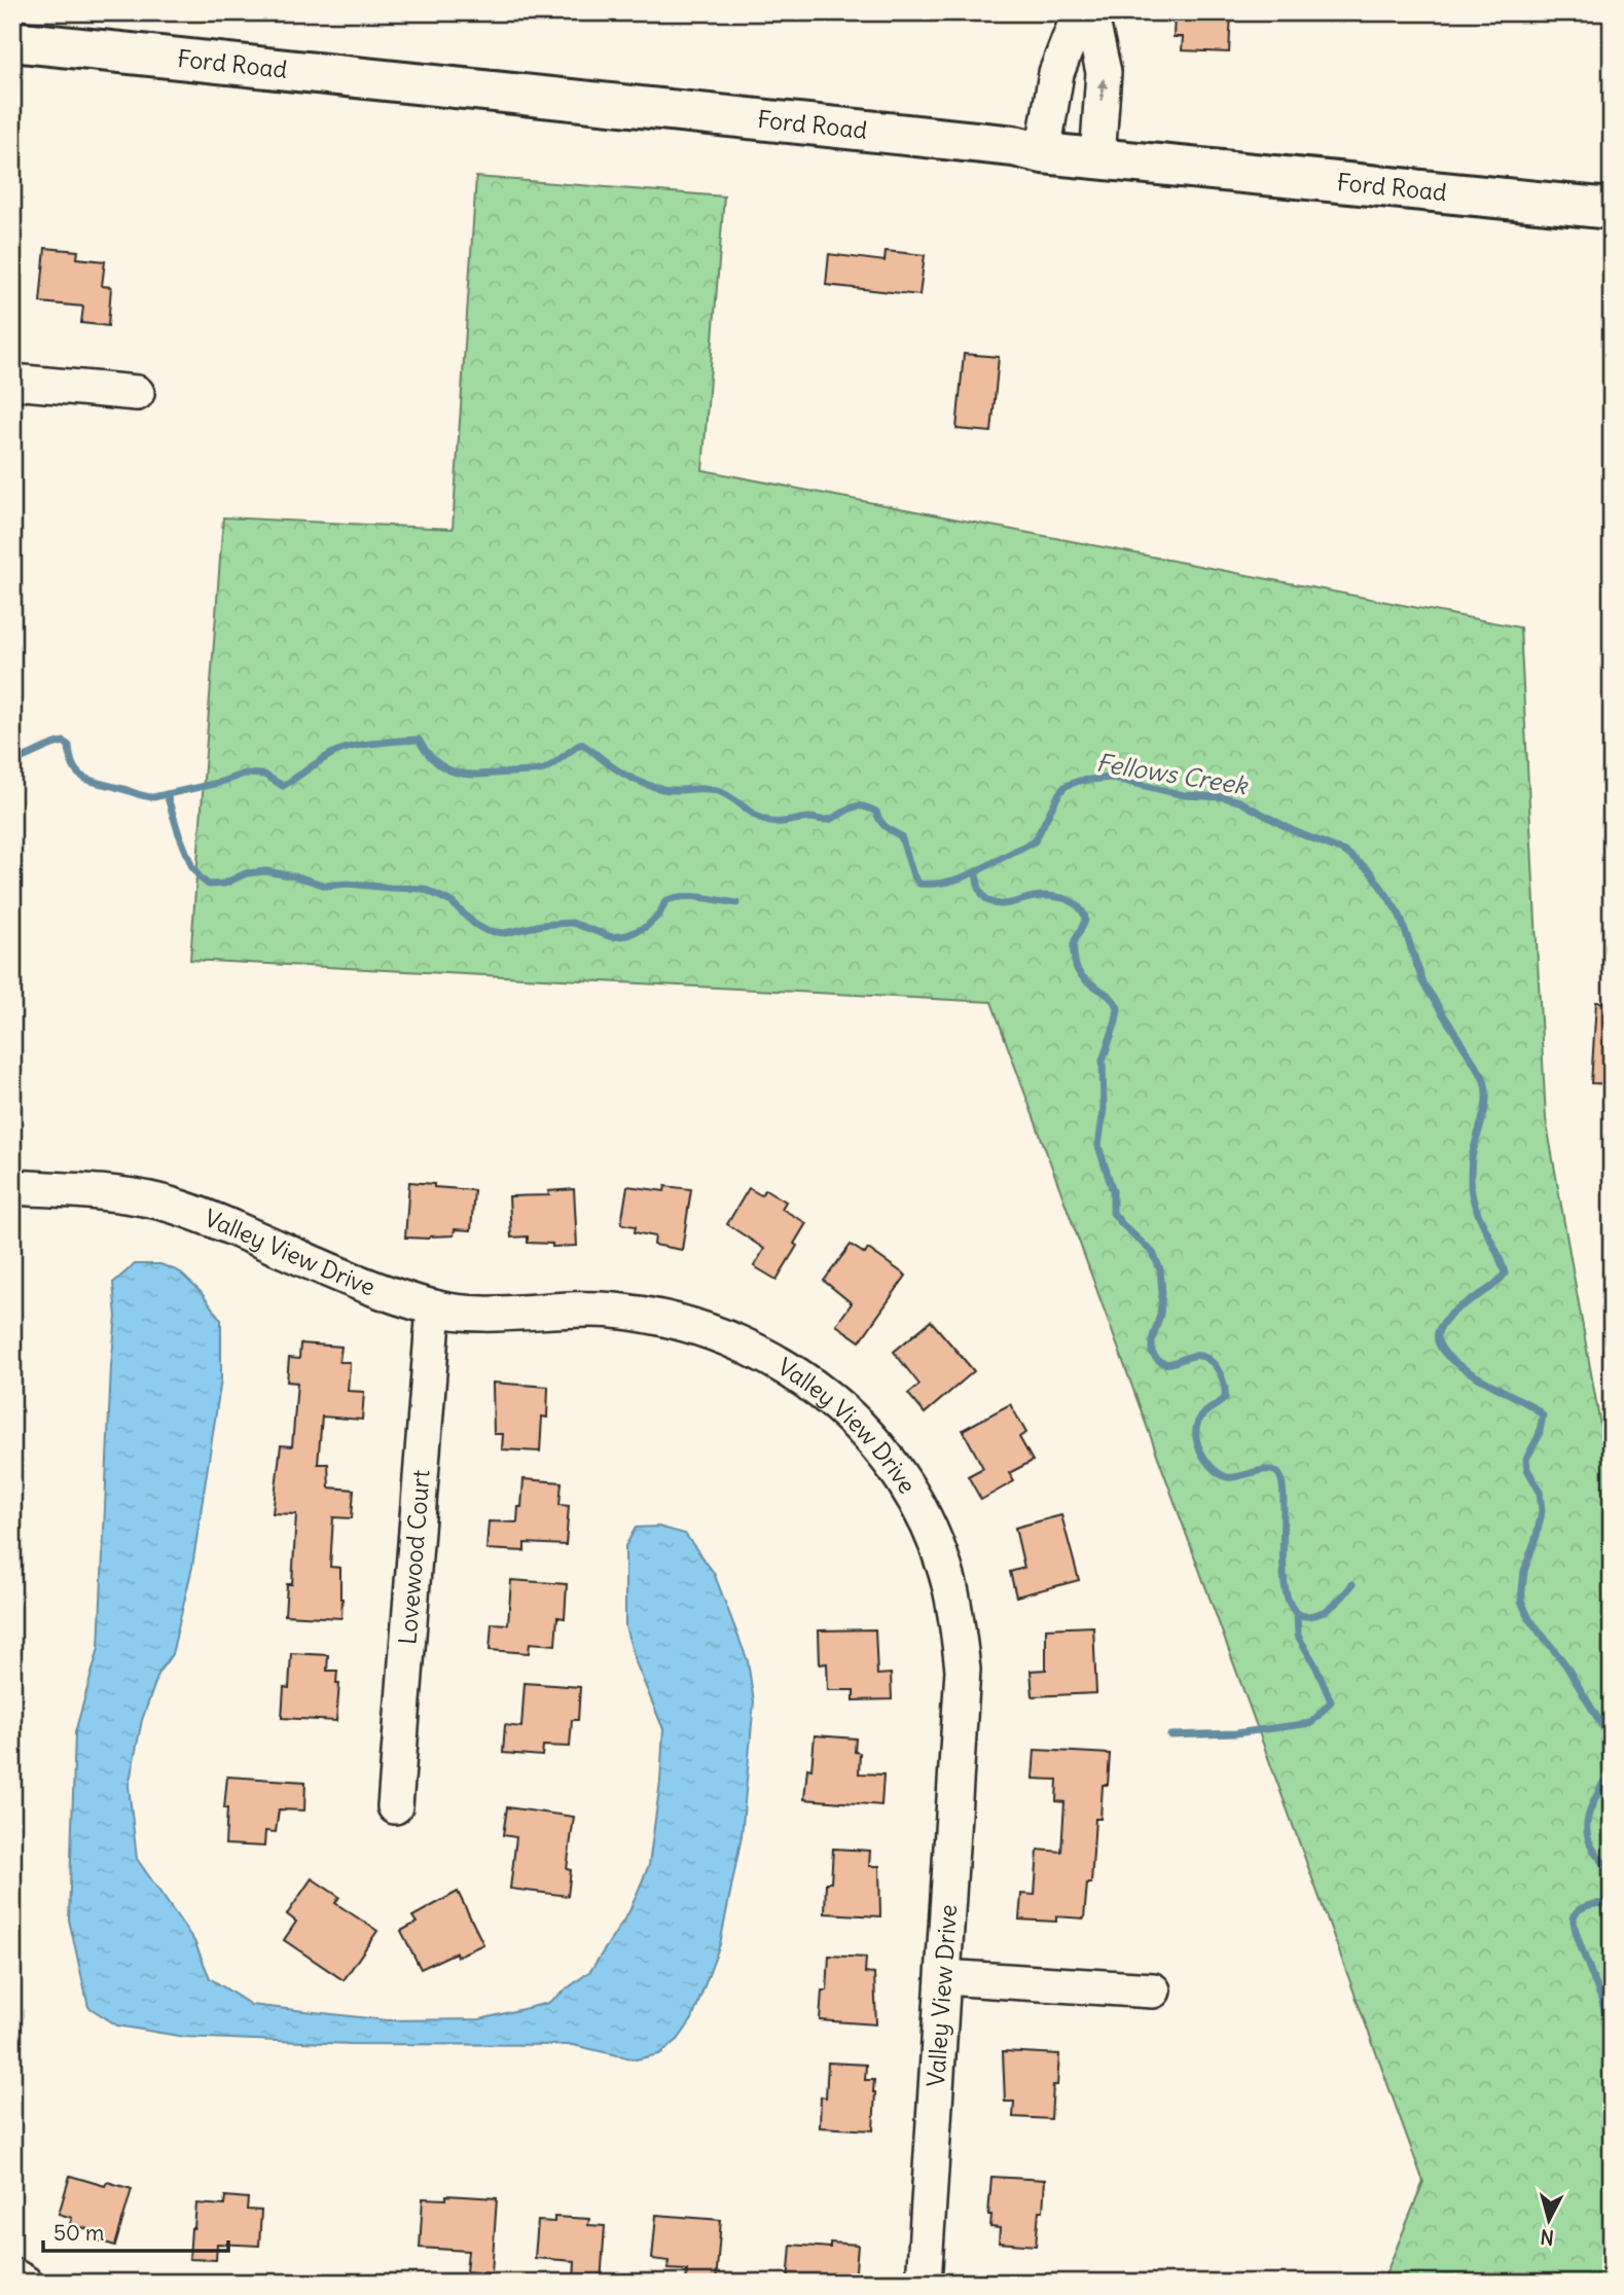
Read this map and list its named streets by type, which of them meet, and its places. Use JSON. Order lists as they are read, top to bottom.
{
  "streets": {
    "main road": ["Ford Road"],
    "street": ["Valley View Drive", "Lovewood Court"]
  },
  "crossings": [
    ["Valley View Drive", "Lovewood Court"]
  ],
  "water": ["Fellows Creek"],
  "scale_bar": "50 m",
  "north": "bottom"
}
